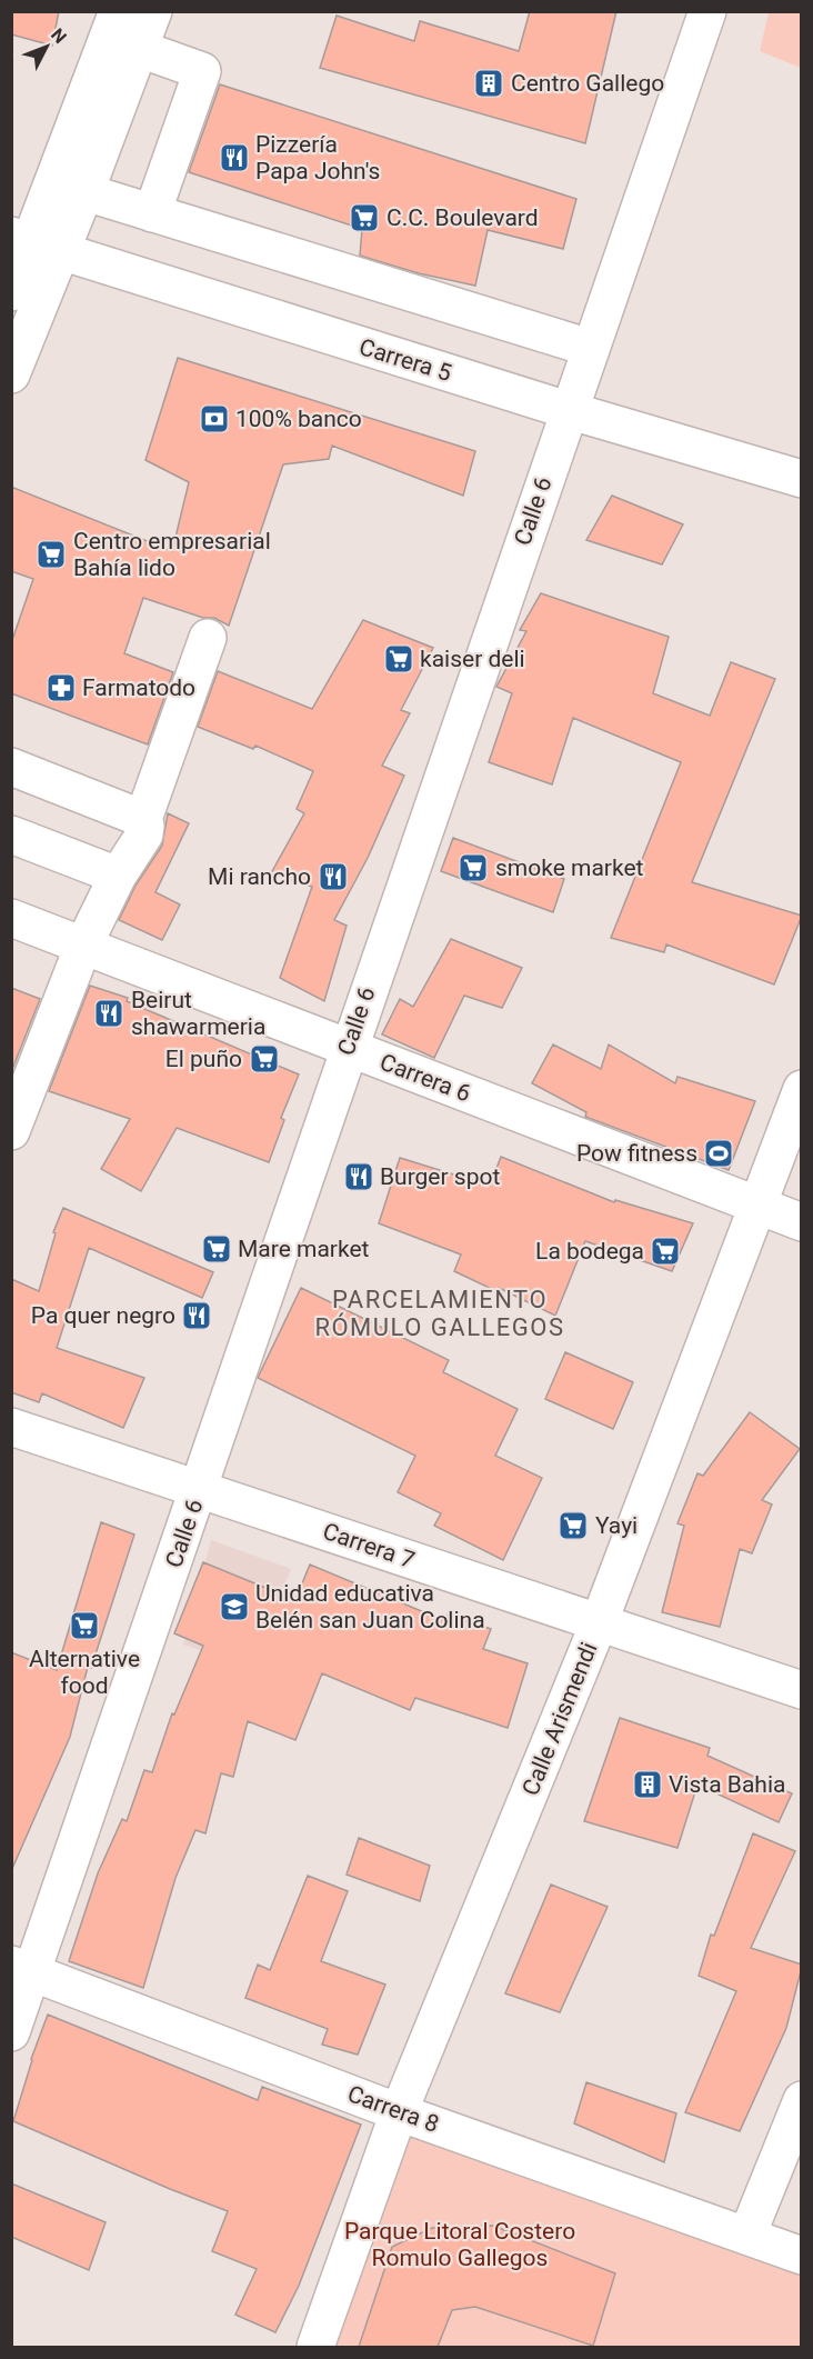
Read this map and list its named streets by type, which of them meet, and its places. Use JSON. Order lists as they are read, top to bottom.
{
  "streets": {
    "street": [
      "Carrera 5",
      "Calle 6",
      "Carrera 6",
      "Carrera 7",
      "Calle Arismendi",
      "Carrera 8"
    ]
  },
  "crossings": [
    ["Carrera 5", "Calle 6"],
    ["Calle 6", "Carrera 6"],
    ["Calle 6", "Carrera 7"],
    ["Calle 6", "Carrera 8"],
    ["Carrera 6", "Calle Arismendi"],
    ["Carrera 7", "Calle Arismendi"],
    ["Calle Arismendi", "Carrera 8"]
  ],
  "districts": ["PARCELAMIENTO RÓMULO GALLEGOS"],
  "parks": ["Parque Litoral Costero Romulo Gallegos"],
  "places": {
    "building": ["Centro Gallego", "Vista Bahia"],
    "restaurant": [
      "Pizzería Papa John's",
      "Mi rancho",
      "Beirut shawarmeria",
      "Burger spot",
      "Pa quer negro"
    ],
    "supermarket": [
      "C.C. Boulevard",
      "Centro empresarial Bahía lido",
      "kaiser deli",
      "smoke market",
      "El puño",
      "Mare market",
      "La bodega",
      "Yayi",
      "Alternative food"
    ],
    "bank": ["100% banco"],
    "pharmacy": ["Farmatodo"],
    "sports": ["Pow fitness"],
    "school or university": ["Unidad educativa Belén san Juan Colina"]
  },
  "north": "top right"
}
